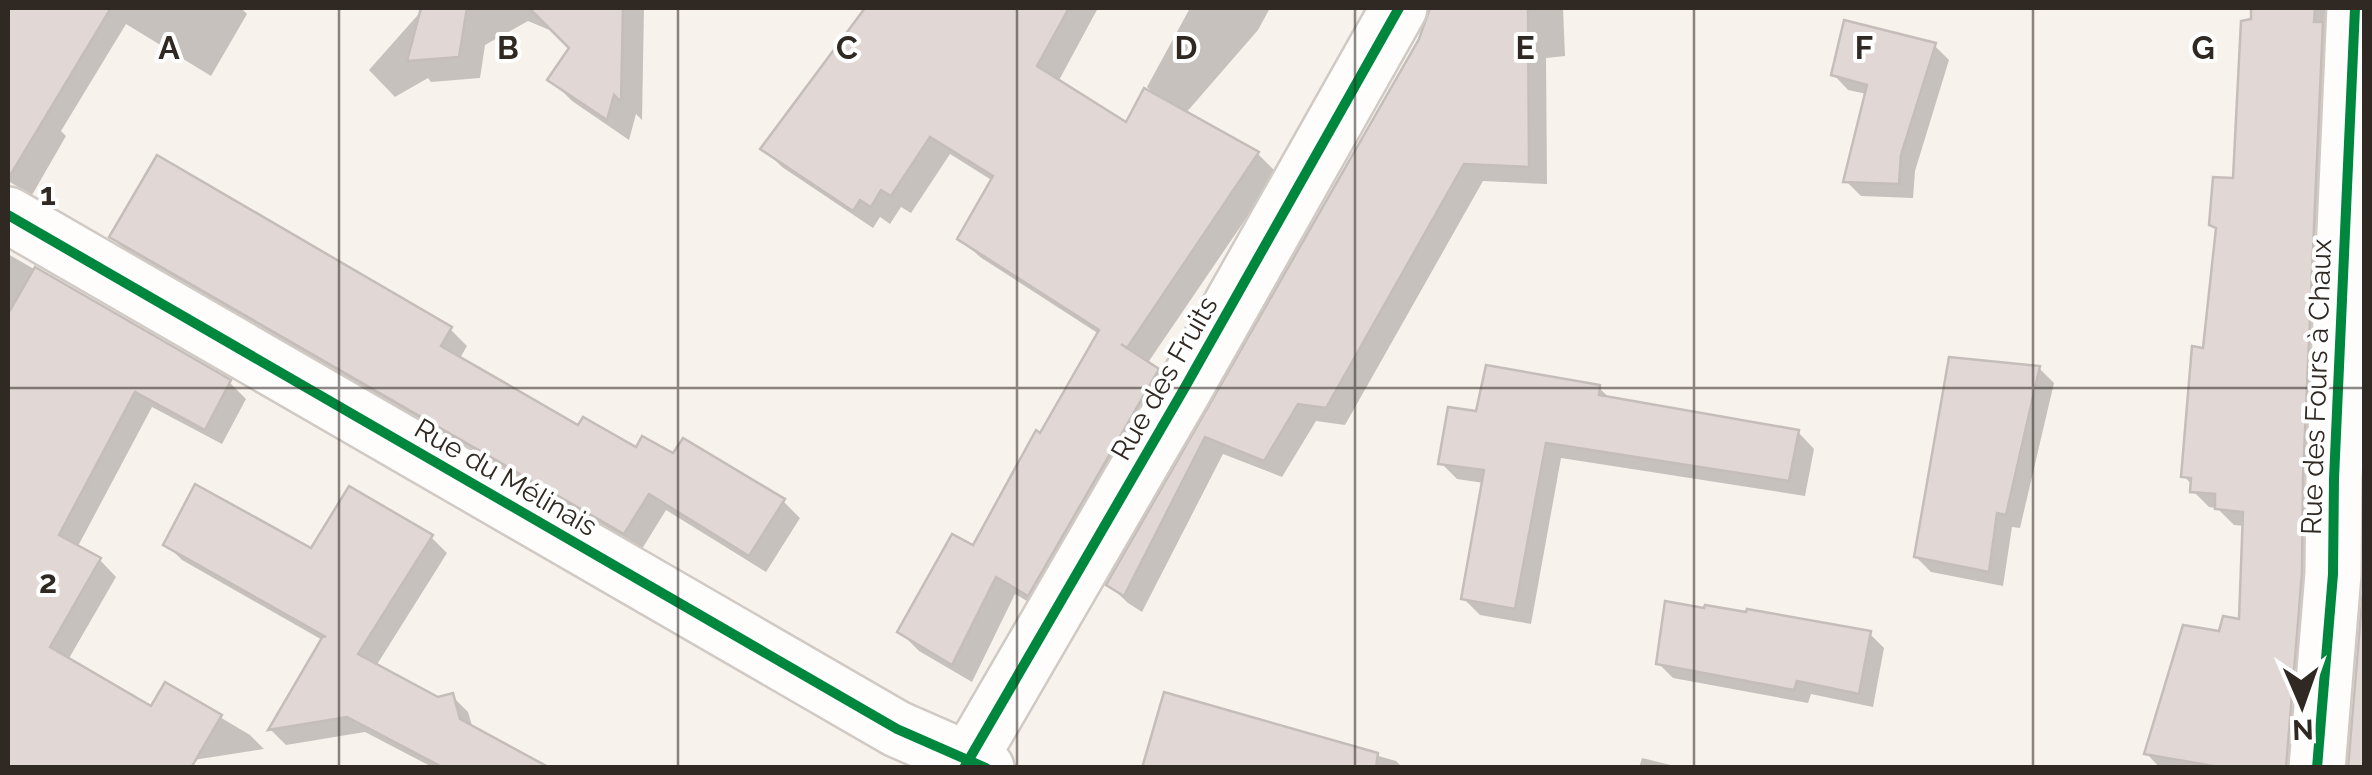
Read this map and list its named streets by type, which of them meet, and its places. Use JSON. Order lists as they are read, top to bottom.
{
  "streets": {
    "street": ["Rue des Fruits", "Rue des Fours à Chaux", "Rue du Mélinais"]
  },
  "crossings": [
    ["Rue des Fruits", "Rue du Mélinais"]
  ],
  "north": "bottom",
  "grid": {
    "columns": [
      "A",
      "B",
      "C",
      "D",
      "E",
      "F",
      "G"
    ],
    "rows": ["1", "2"]
  }
}
